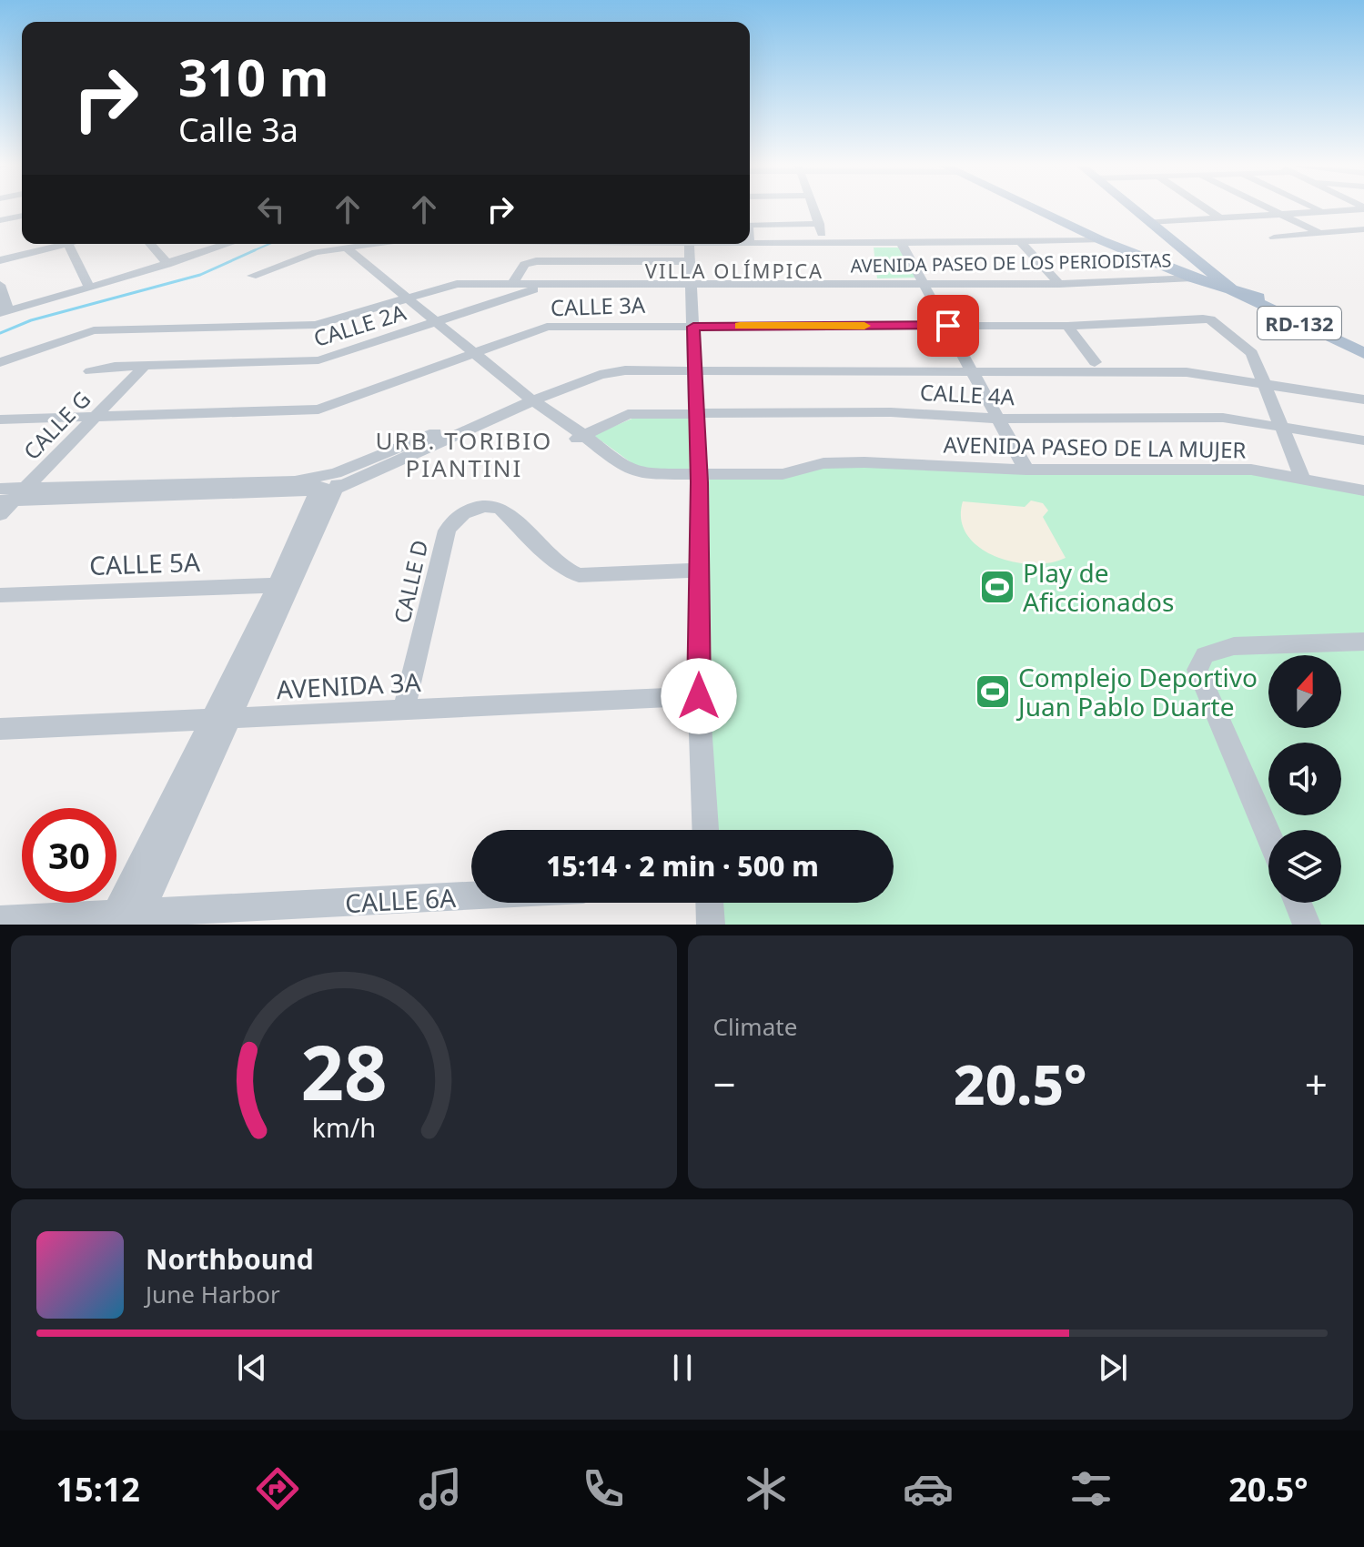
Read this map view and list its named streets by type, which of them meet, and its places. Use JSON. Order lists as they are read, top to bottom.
{
  "streets": {
    "main road": ["RD-132"],
    "street": [
      "AVENIDA PASEO DE LOS PERIODISTAS",
      "CALLE 3A",
      "CALLE 2A",
      "CALLE 4A",
      "CALLE G",
      "AVENIDA PASEO DE LA MUJER",
      "CALLE 5A",
      "CALLE D",
      "AVENIDA 3A",
      "CALLE 6A"
    ]
  },
  "crossings": [
    ["AVENIDA PASEO DE LOS PERIODISTAS", "CALLE 2A"],
    ["AVENIDA PASEO DE LOS PERIODISTAS", "AVENIDA PASEO DE LA MUJER"],
    ["CALLE 3A", "CALLE G"],
    ["CALLE 3A", "AVENIDA PASEO DE LA MUJER"],
    ["CALLE 2A", "CALLE G"],
    ["CALLE 2A", "AVENIDA PASEO DE LA MUJER"],
    ["CALLE 4A", "AVENIDA PASEO DE LA MUJER"],
    ["CALLE D", "AVENIDA 3A"]
  ],
  "districts": ["VILLA OLÍMPICA", "URB. TORIBIO PIANTINI"],
  "places": {
    "sports": ["Play de Aficcionados", "Complejo Deportivo Juan Pablo Duarte"]
  },
  "north": "top",
  "page": {
    "turn": ["310 m", "Calle 3a"],
    "limit": "30",
    "trip": "15:14 · 2 min · 500 m",
    "tile": "Climate",
    "heat": ["−", "20.5°", "+"],
    "song": ["Northbound", "June Harbor"],
    "tabs": ["15:12", "20.5°"],
    "gauge": ["28", "km/h"]
  }
}
